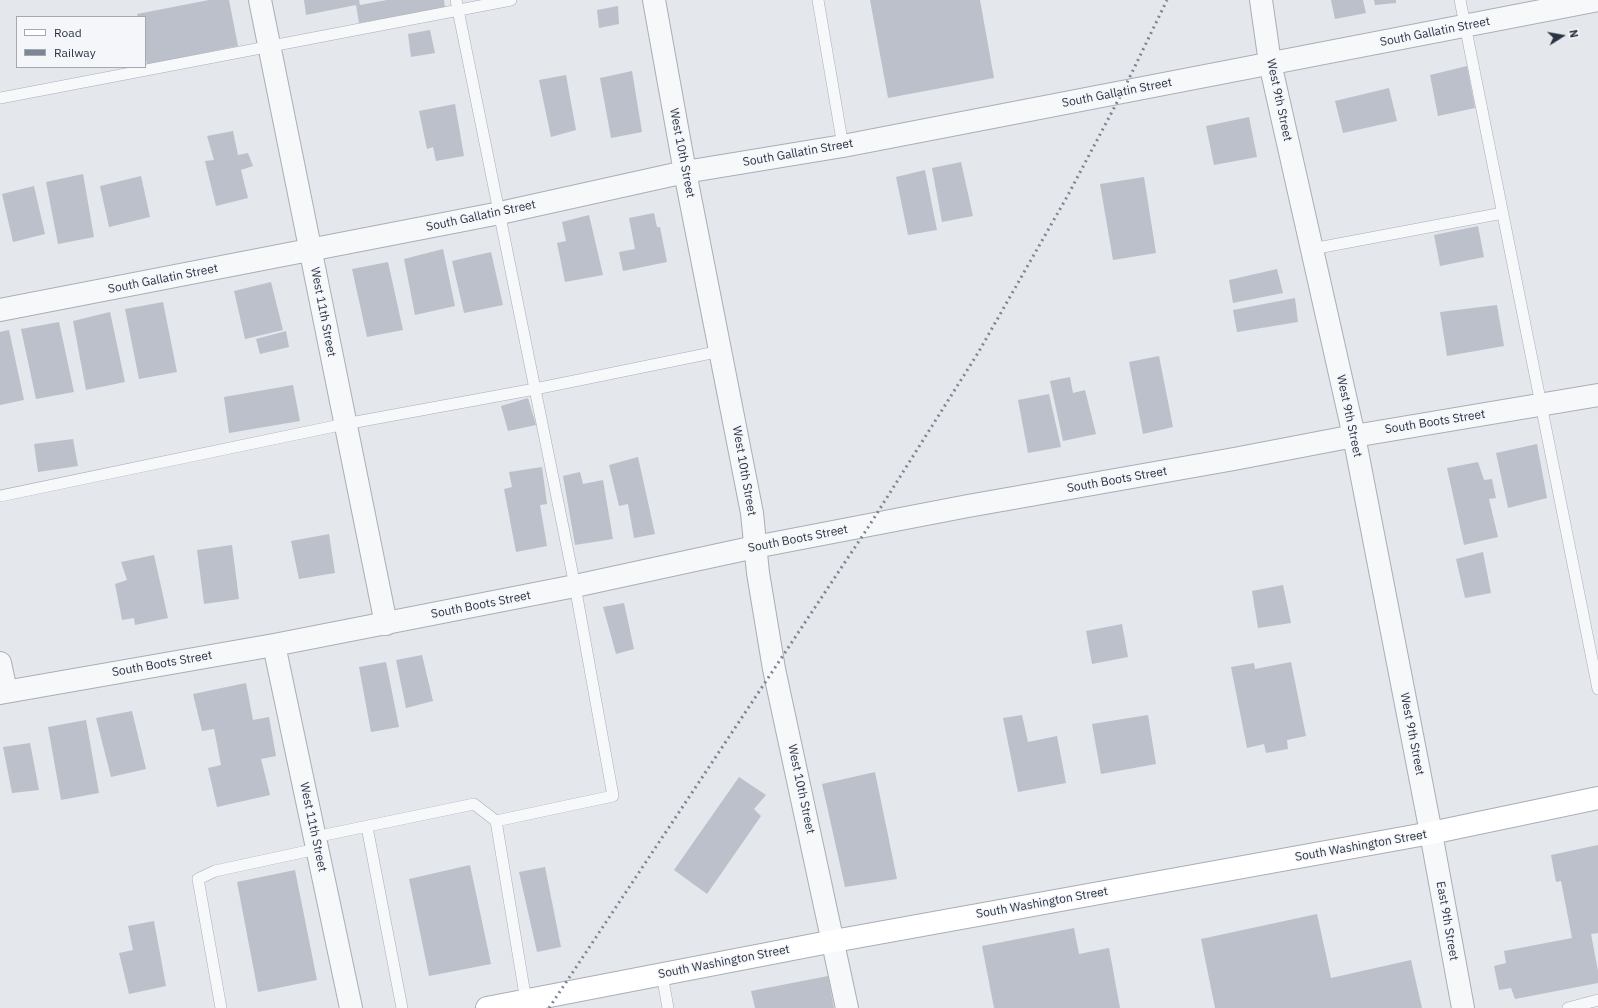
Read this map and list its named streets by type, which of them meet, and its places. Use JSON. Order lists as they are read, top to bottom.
{
  "streets": {
    "main road": ["South Washington Street"],
    "street": [
      "South Gallatin Street",
      "West 9th Street",
      "West 10th Street",
      "West 11th Street",
      "South Boots Street",
      "East 9th Street"
    ]
  },
  "crossings": [
    ["South Gallatin Street", "West 9th Street"],
    ["South Gallatin Street", "West 10th Street"],
    ["South Gallatin Street", "West 11th Street"],
    ["West 9th Street", "South Boots Street"],
    ["West 9th Street", "South Washington Street"],
    ["West 9th Street", "East 9th Street"],
    ["West 10th Street", "South Boots Street"],
    ["West 10th Street", "South Washington Street"],
    ["West 11th Street", "South Boots Street"],
    ["South Washington Street", "East 9th Street"]
  ],
  "legend": ["Road", "Railway"],
  "north": "right"
}
